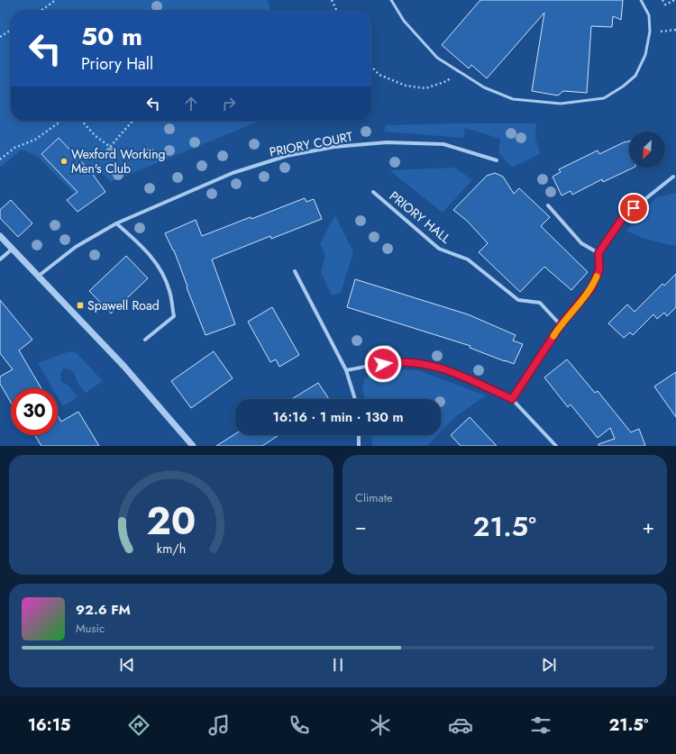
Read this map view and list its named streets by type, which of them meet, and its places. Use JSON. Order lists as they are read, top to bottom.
{
  "streets": {
    "street": ["PRIORY COURT", "PRIORY HALL"]
  },
  "places": {
    "other": ["Wexford Working Men's Club"],
    "transit": ["Spawell Road"]
  },
  "north": "bottom left",
  "page": {
    "turn": ["50 m", "Priory Hall"],
    "limit": "30",
    "trip": "16:16 · 1 min · 130 m",
    "tile": "Climate",
    "heat": ["−", "21.5°", "+"],
    "song": ["92.6 FM", "Music"],
    "tabs": ["16:15", "21.5°"],
    "gauge": ["20", "km/h"]
  }
}
